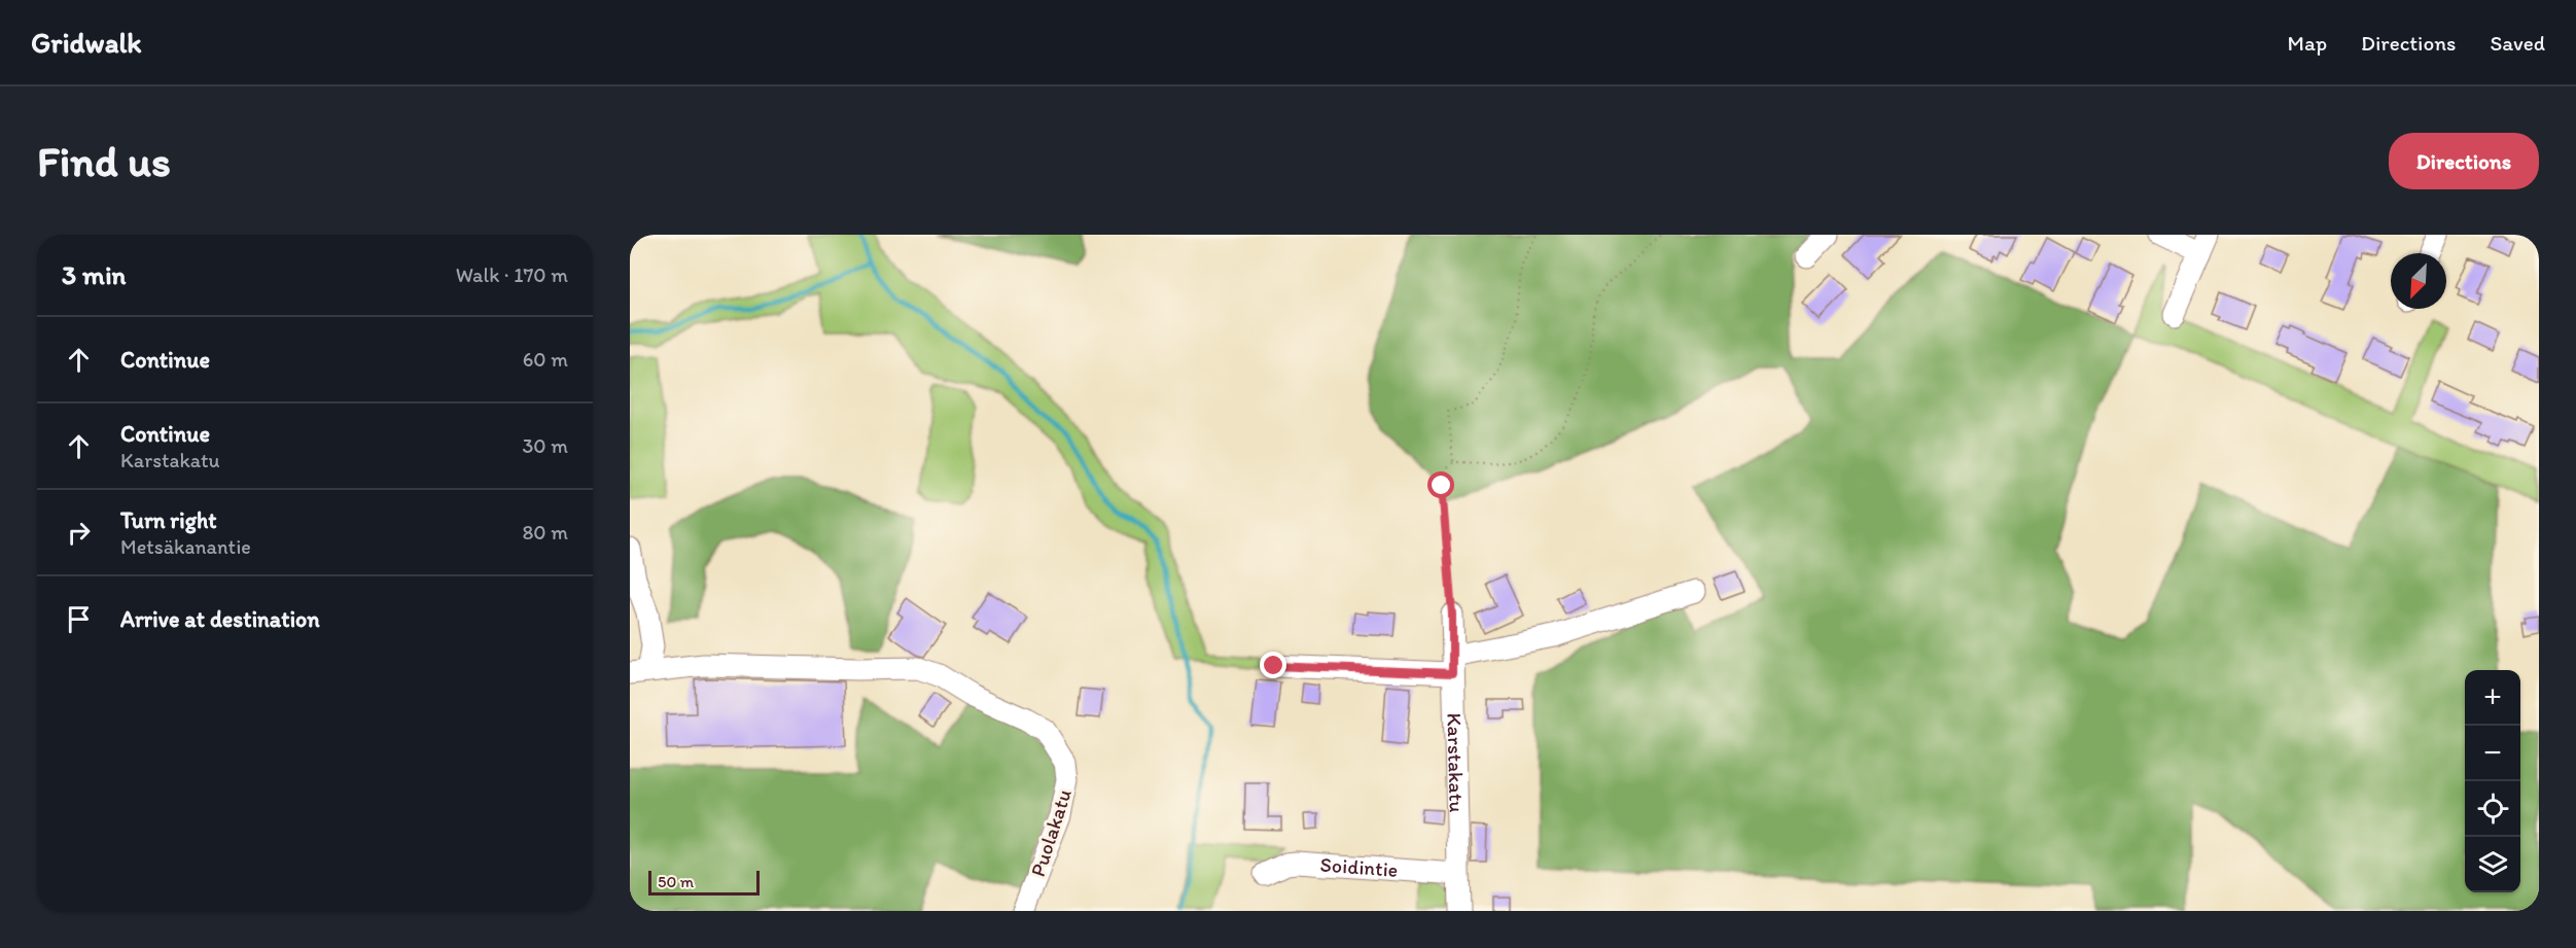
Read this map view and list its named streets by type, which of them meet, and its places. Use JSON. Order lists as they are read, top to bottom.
{
  "streets": {
    "street": ["Karstakatu", "Puolakatu", "Soidintie"]
  },
  "crossings": [
    ["Karstakatu", "Soidintie"]
  ],
  "scale_bar": "50 m",
  "north": "bottom left",
  "page": {
    "header": "Gridwalk",
    "nav": ["Map", "Directions", "Saved"],
    "buttons": "Directions",
    "title": "Find us",
    "heading": ["3 min", "Walk · 170 m"],
    "list": [
      ["Continue", "60 m"],
      ["Continue", "Karstakatu", "30 m"],
      ["Turn right", "Metsäkanantie", "80 m"],
      "Arrive at destination"
    ],
    "map_buttons": ["+", "−"],
    "scale": "50 m"
  }
}
